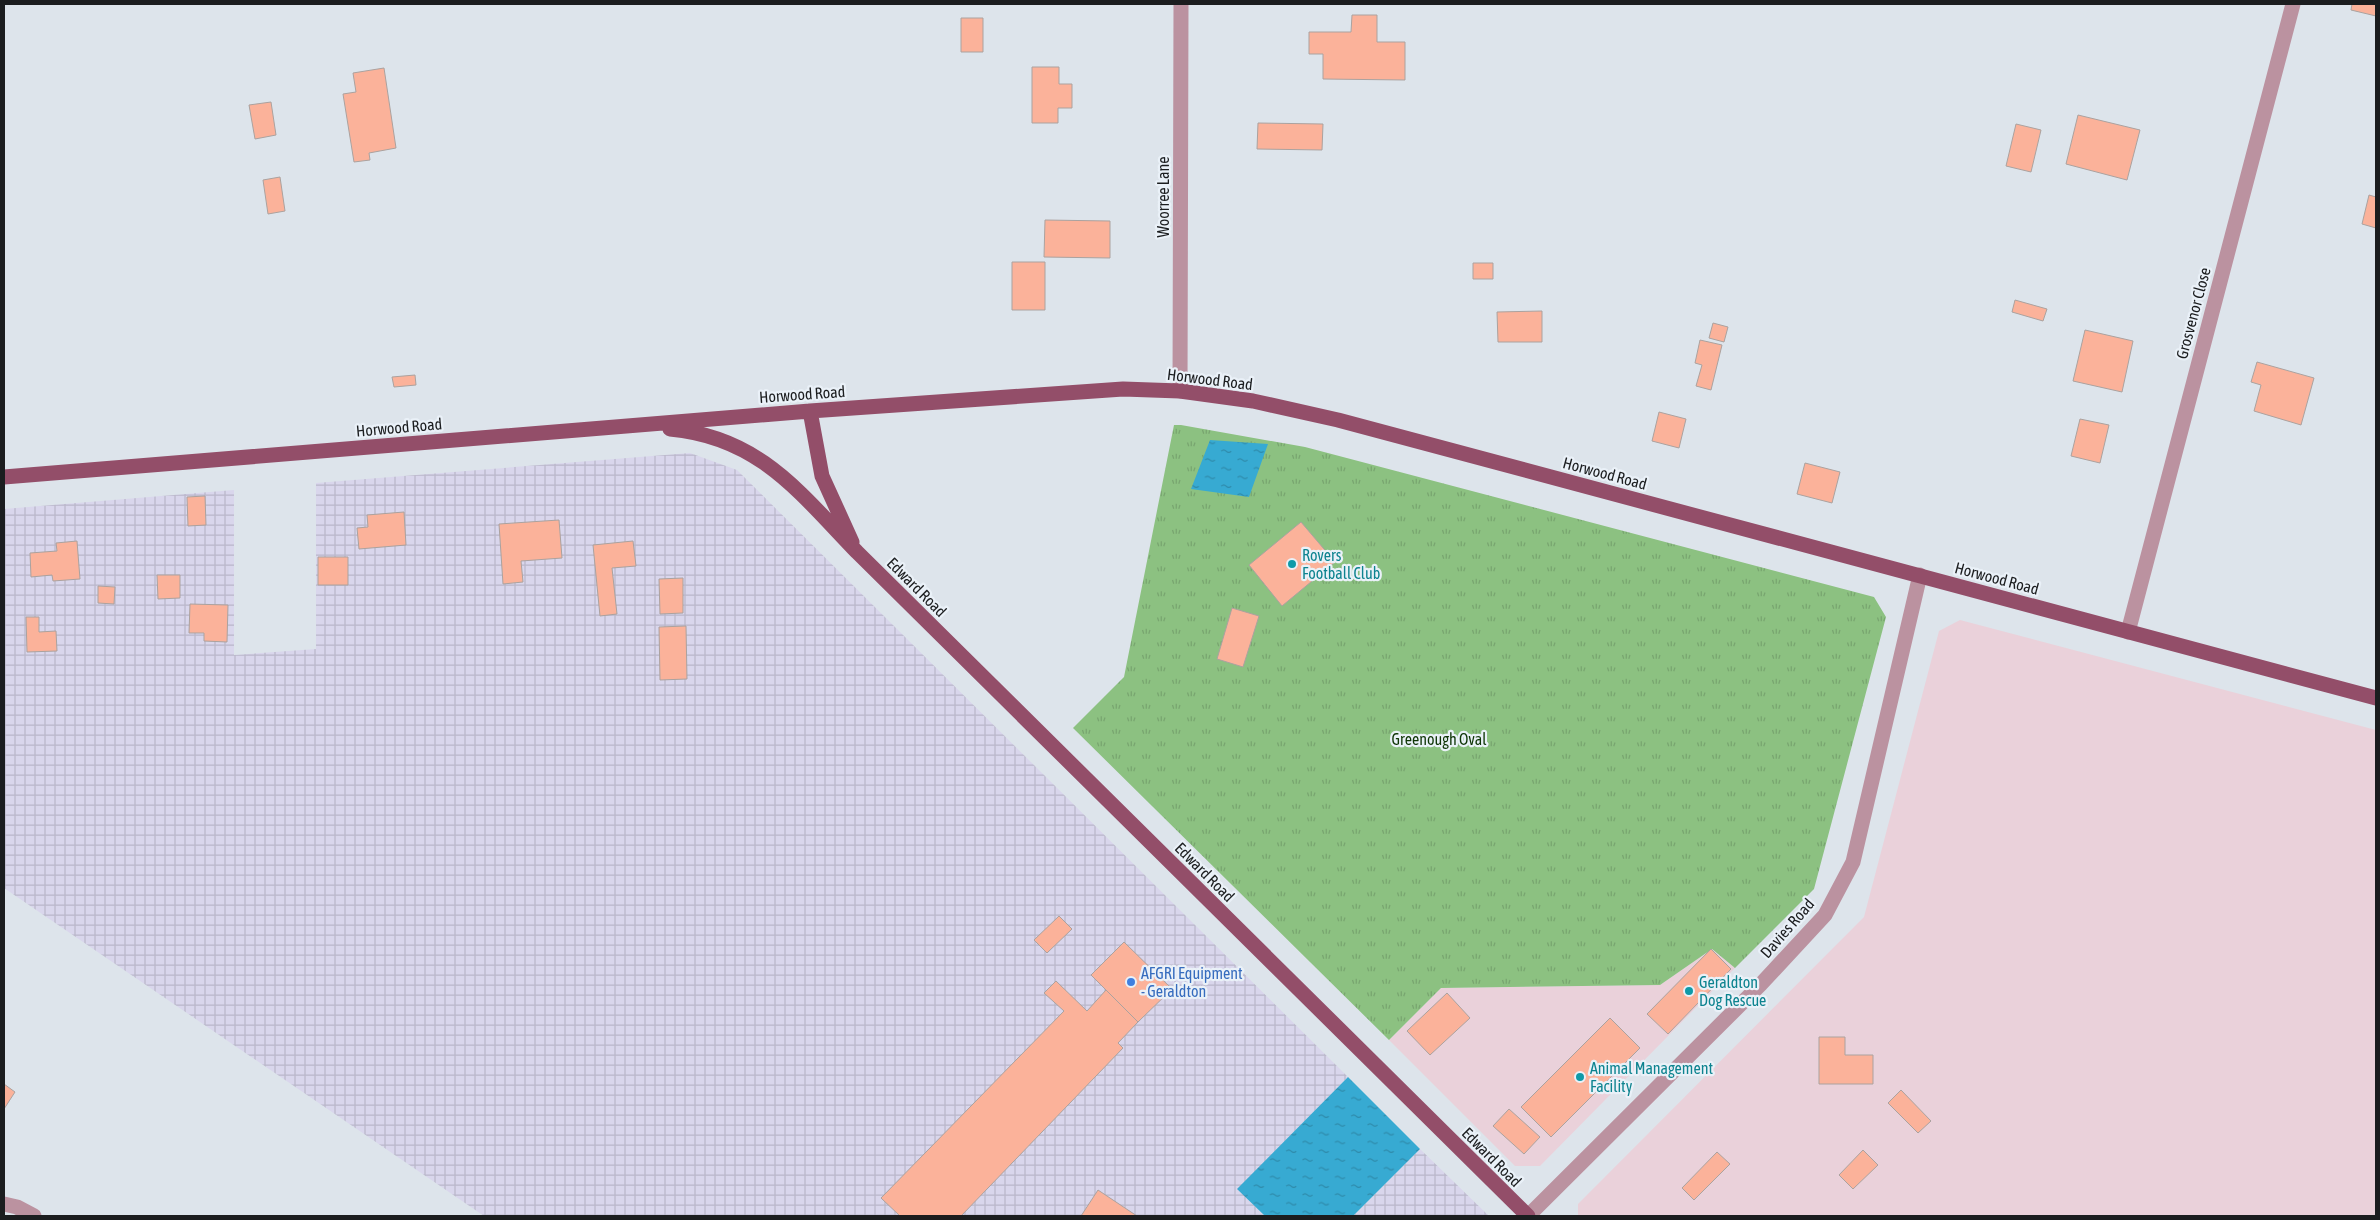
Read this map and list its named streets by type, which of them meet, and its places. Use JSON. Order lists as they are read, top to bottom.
{
  "streets": {
    "main road": ["Horwood Road", "Edward Road"],
    "street": ["Woorree Lane", "Grosvenor Close", "Davies Road"]
  },
  "crossings": [
    ["Woorree Lane", "Horwood Road"],
    ["Grosvenor Close", "Horwood Road"],
    ["Horwood Road", "Edward Road"],
    ["Horwood Road", "Davies Road"],
    ["Edward Road", "Davies Road"]
  ],
  "parks": ["Greenough Oval"],
  "places": [
    "Rovers Football Club",
    "AFGRI Equipment - Geraldton",
    "Geraldton Dog Rescue",
    "Animal Management Facility"
  ]
}
